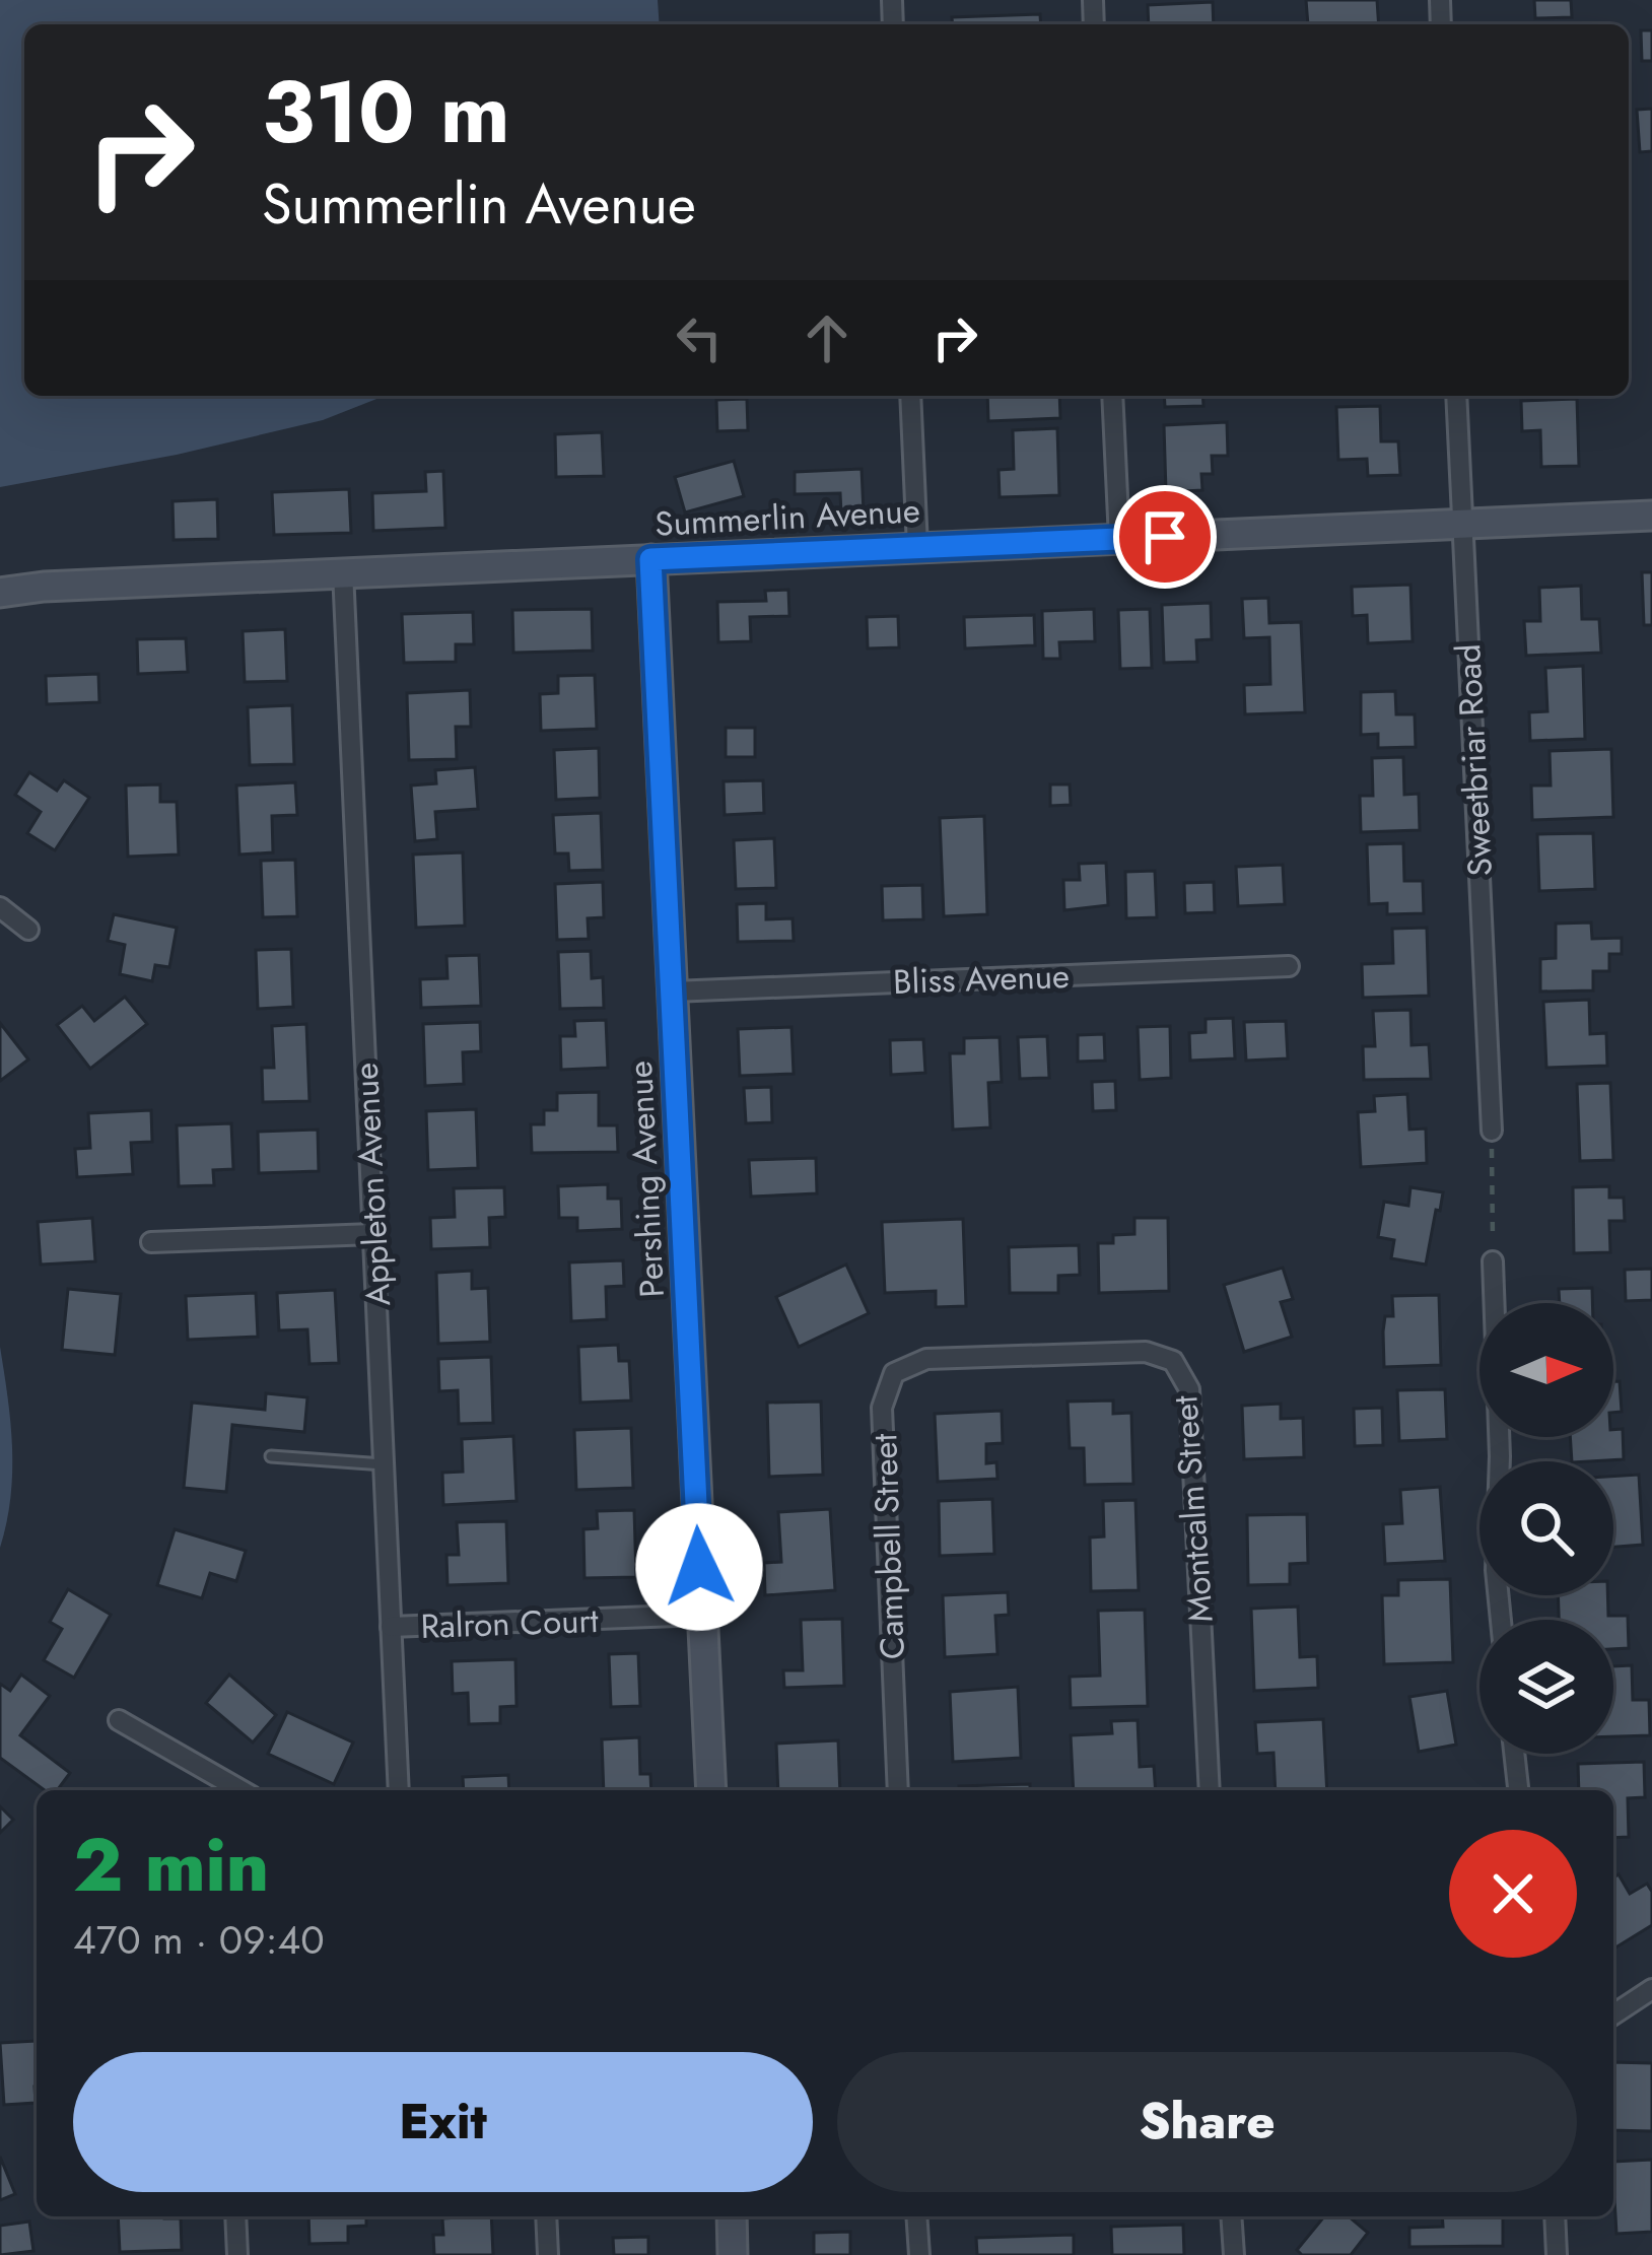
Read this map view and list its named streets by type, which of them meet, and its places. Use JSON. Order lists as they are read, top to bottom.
{
  "streets": {
    "street": [
      "Summerlin Avenue",
      "Sweetbriar Road",
      "Bliss Avenue",
      "Pershing Avenue",
      "Appleton Avenue",
      "Montcalm Street",
      "Campbell Street",
      "Ralron Court"
    ]
  },
  "crossings": [
    ["Summerlin Avenue", "Sweetbriar Road"],
    ["Summerlin Avenue", "Pershing Avenue"],
    ["Summerlin Avenue", "Appleton Avenue"],
    ["Bliss Avenue", "Pershing Avenue"],
    ["Pershing Avenue", "Ralron Court"],
    ["Appleton Avenue", "Ralron Court"],
    ["Montcalm Street", "Campbell Street"]
  ],
  "north": "right",
  "page": {
    "turn": ["310 m", "Summerlin Avenue"],
    "heading": ["2 min", "470 m · 09:40"],
    "buttons": ["Exit", "Share"]
  }
}
